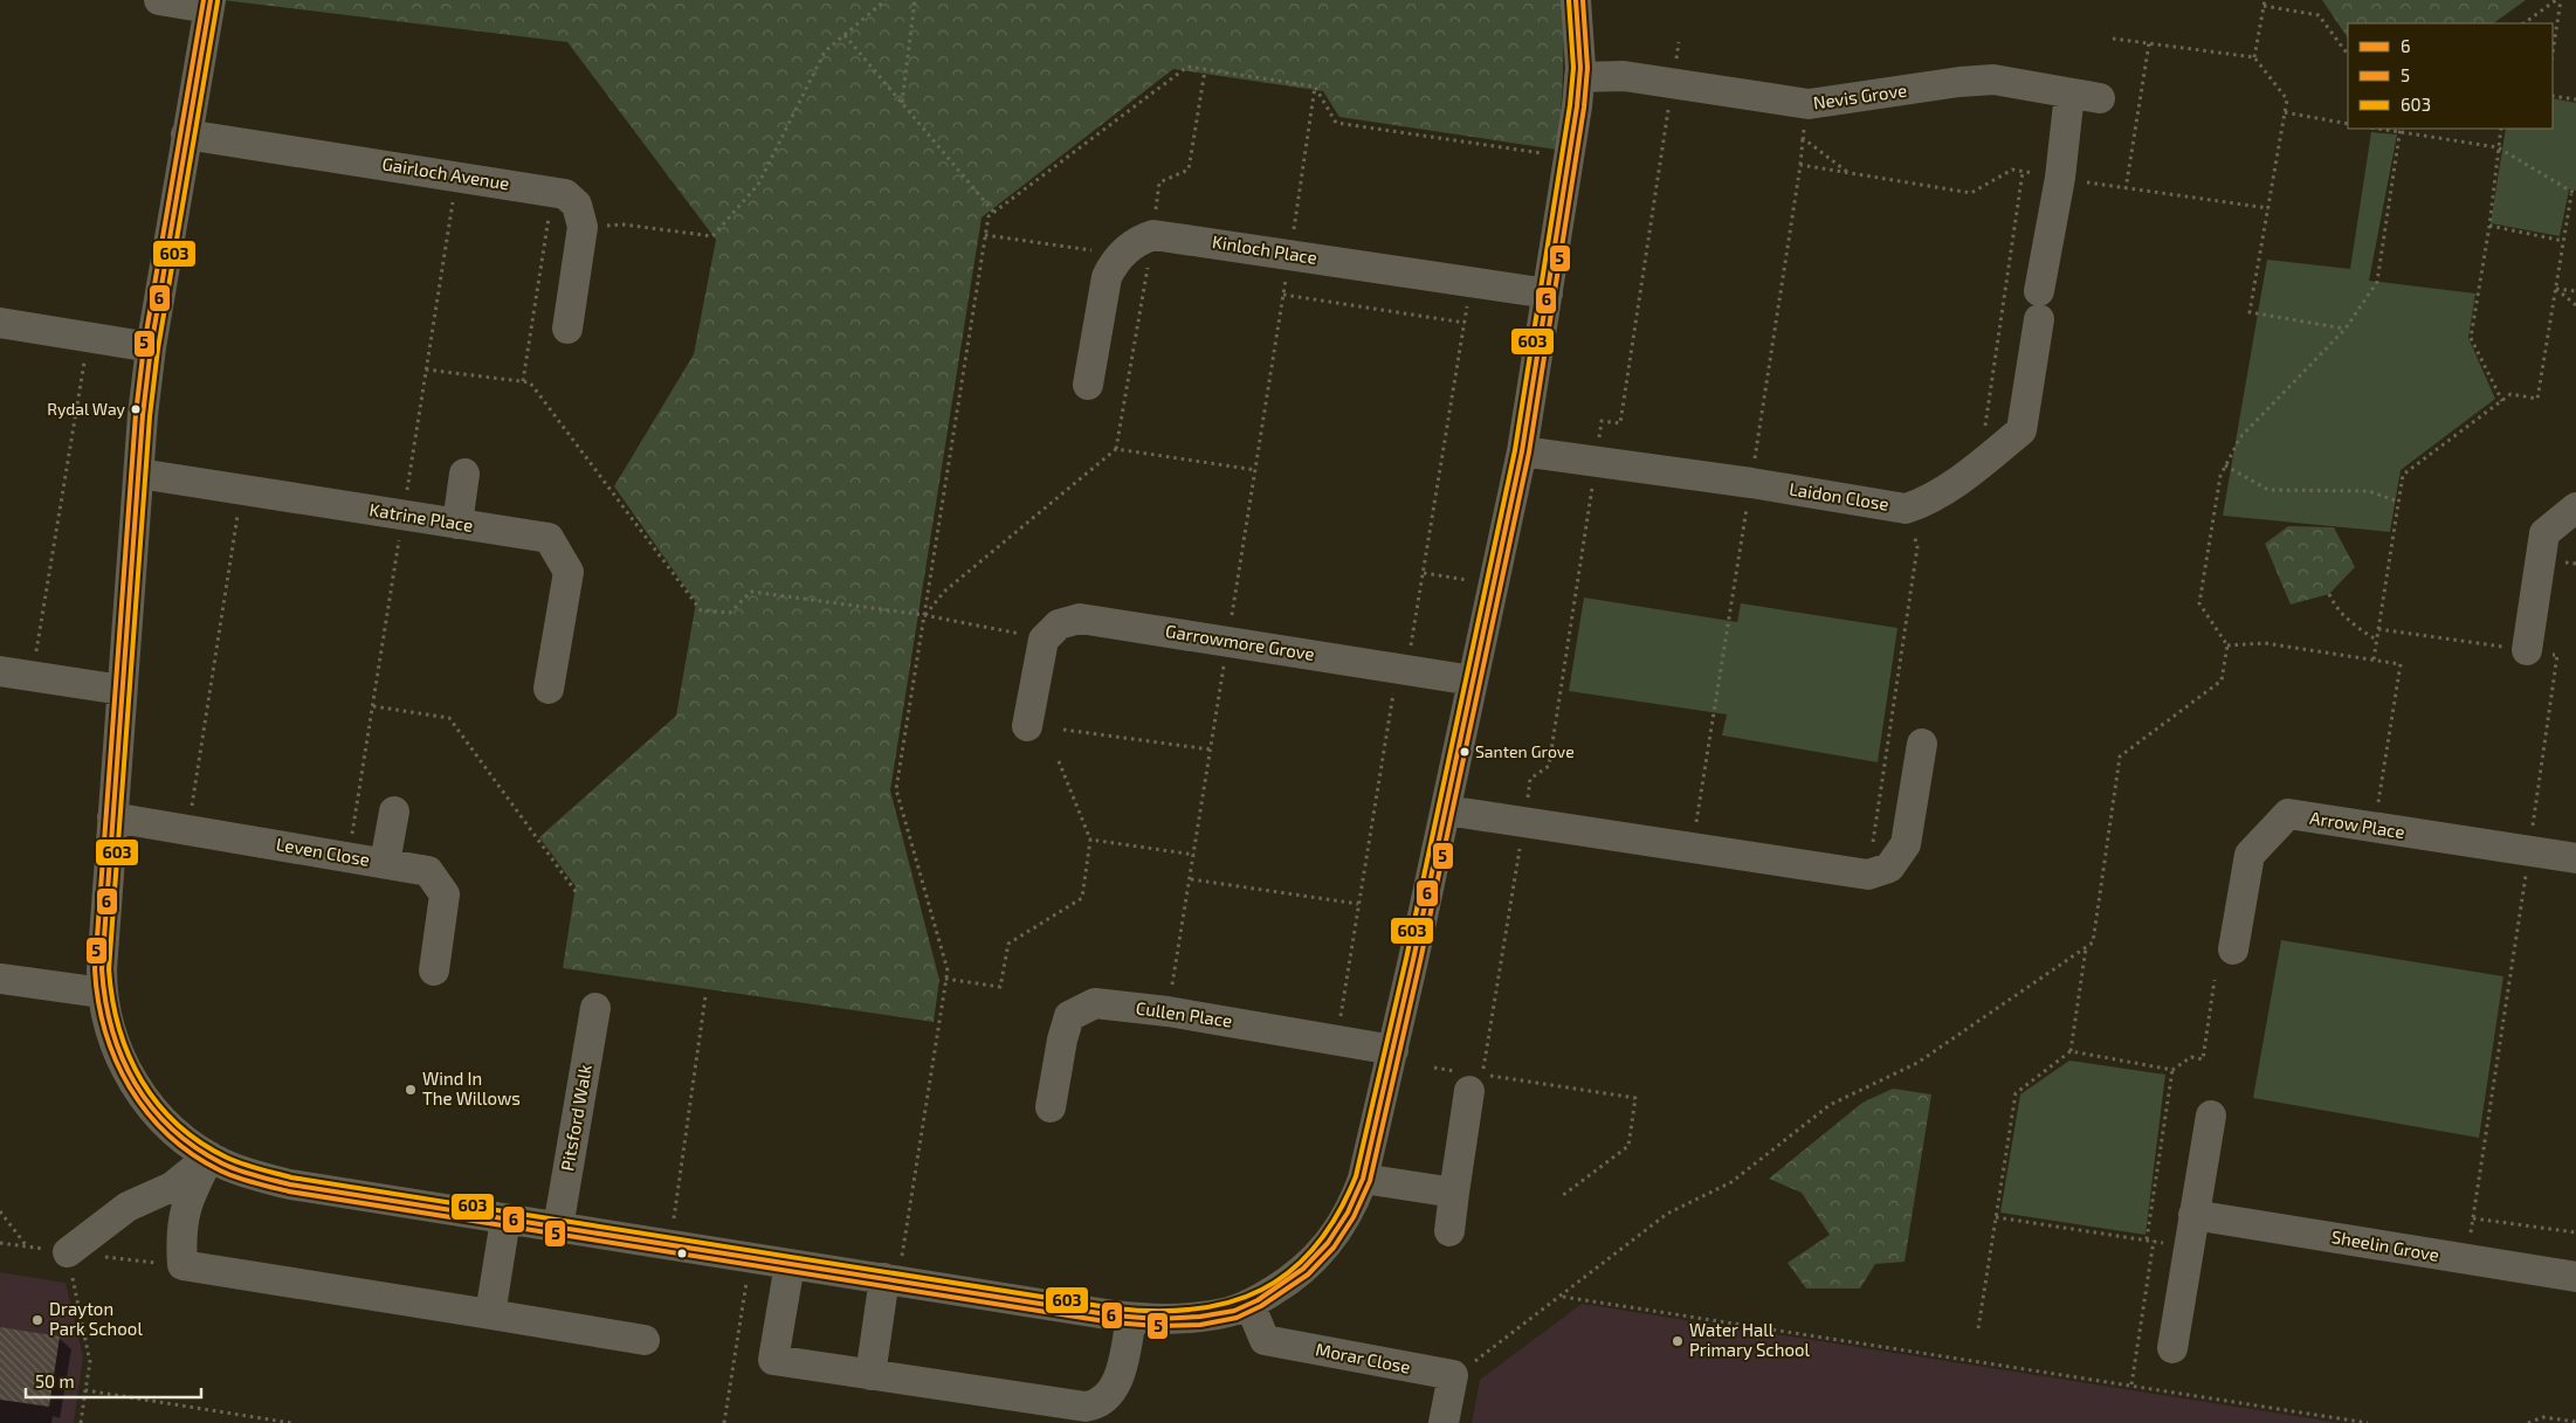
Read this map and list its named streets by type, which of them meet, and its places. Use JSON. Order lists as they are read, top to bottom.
{
  "streets": {
    "street": [
      "Nevis Grove",
      "Gairloch Avenue",
      "Kinloch Place",
      "Laidon Close",
      "Katrine Place",
      "Garrowmore Grove",
      "Arrow Place",
      "Leven Close",
      "Cullen Place",
      "Pitsford Walk",
      "Sheelin Grove",
      "Morar Close"
    ]
  },
  "places": [
    "Rydal Way",
    "Santen Grove",
    "Wind In The Willows",
    "Drayton Park School",
    "Water Hall Primary School"
  ],
  "lines": ["transit line 6", "transit line 5", "transit line 603"],
  "legend": ["6", "5", "603"],
  "scale_bar": "50 m"
}
